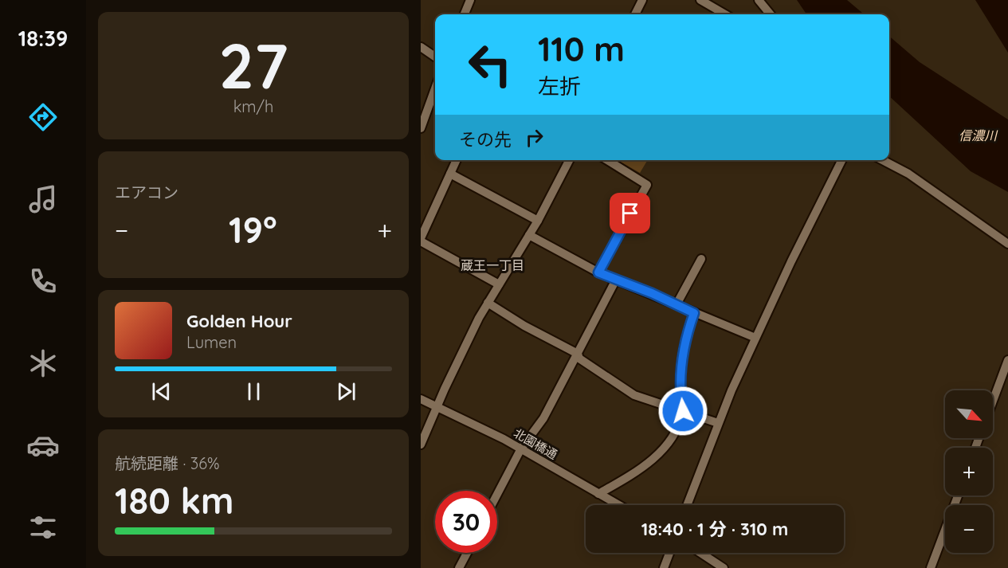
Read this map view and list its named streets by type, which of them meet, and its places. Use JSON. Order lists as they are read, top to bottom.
{
  "streets": {
    "street": ["北園橋通"]
  },
  "districts": ["蔵王一丁目"],
  "water": ["信濃川"],
  "north": "bottom right",
  "page": {
    "tabs": "18:39",
    "tile": [
      ["27", "km/h"],
      "エアコン",
      ["航続距離 · 36%", "180 km"]
    ],
    "turn": ["110 m", "左折"],
    "then": "その先",
    "heat": ["−", "19°", "+"],
    "song": ["Golden Hour", "Lumen"],
    "map_buttons": ["+", "−"],
    "limit": "30",
    "trip": "18:40 · 1 分 · 310 m"
  }
}
